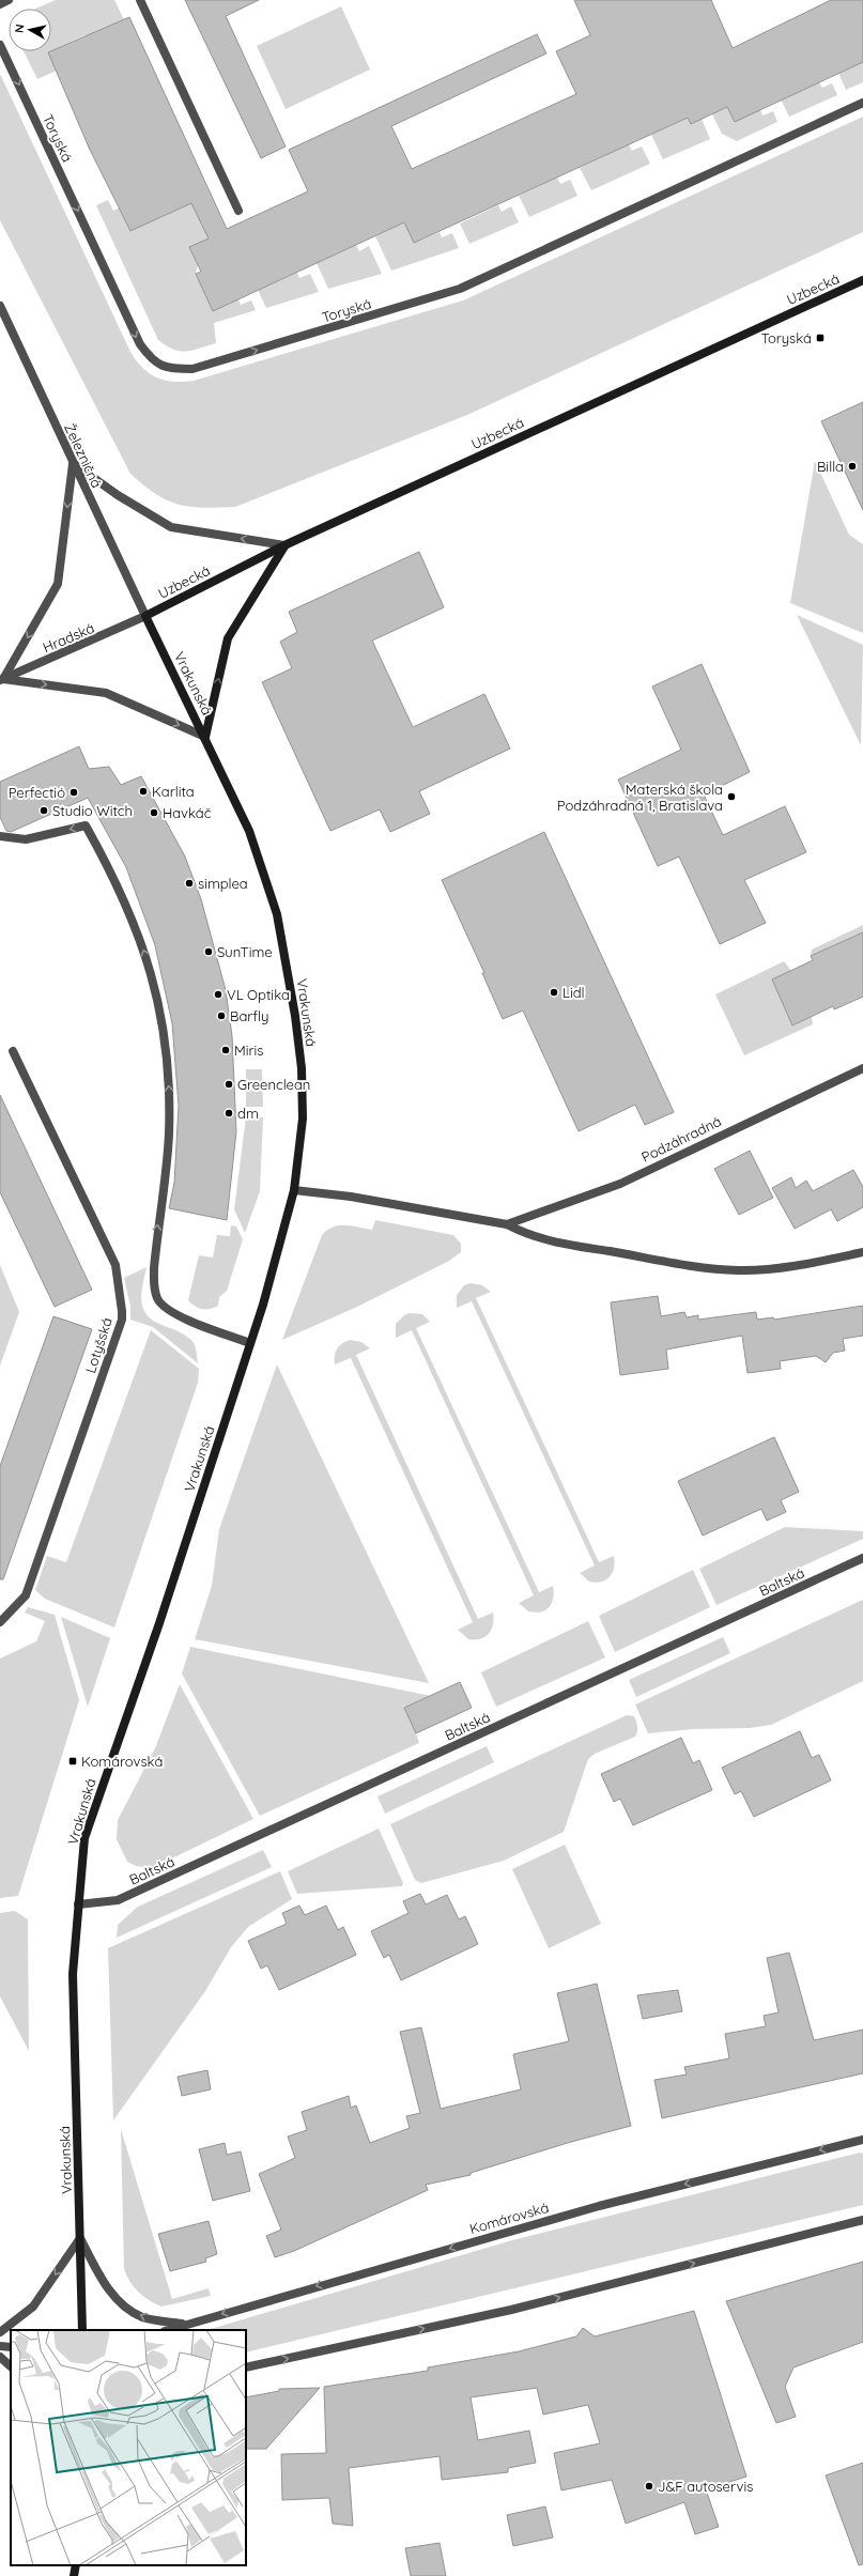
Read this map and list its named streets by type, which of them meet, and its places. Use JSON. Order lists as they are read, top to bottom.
{
  "streets": {
    "street": [
      "Toryská",
      "Uzbecká",
      "Železničná",
      "Hradská",
      "Vrakunská",
      "Podzáhradná",
      "Lotyšská",
      "Baltská",
      "Komárovská"
    ]
  },
  "crossings": [
    ["Uzbecká", "Železničná"],
    ["Uzbecká", "Hradská"],
    ["Uzbecká", "Vrakunská"],
    ["Železničná", "Hradská"],
    ["Železničná", "Vrakunská"],
    ["Hradská", "Vrakunská"],
    ["Vrakunská", "Podzáhradná"],
    ["Vrakunská", "Baltská"]
  ],
  "places": {
    "transit": ["Toryská", "Komárovská"],
    "other": [
      "Billa",
      "Karlita",
      "Perfectió",
      "Materská škola Podzáhradná 1, Bratislava",
      "Studio Witch",
      "Havkáč",
      "simplea",
      "SunTime",
      "Lidl",
      "VL Optika",
      "Barfly",
      "Miris",
      "Greenclean",
      "dm",
      "J&F autoservis"
    ]
  },
  "north": "left"
}
